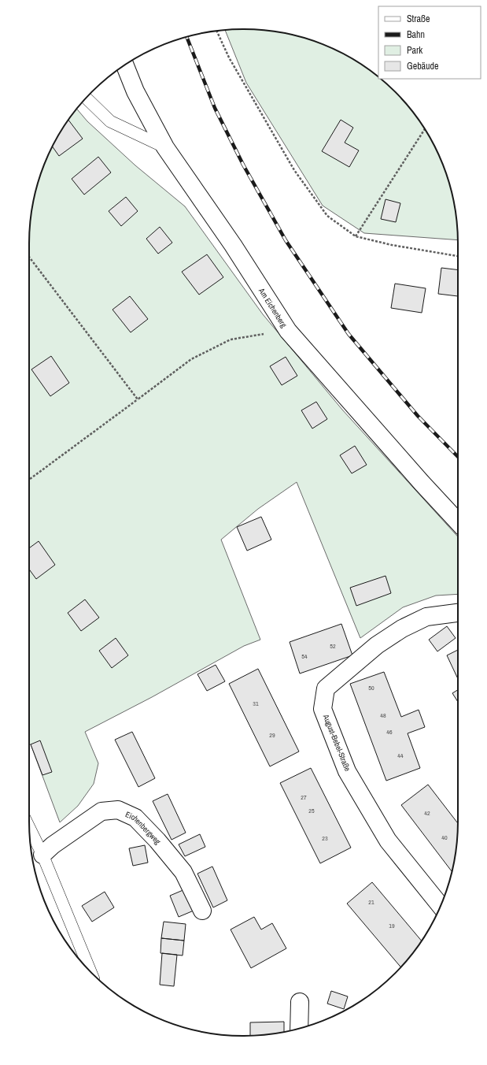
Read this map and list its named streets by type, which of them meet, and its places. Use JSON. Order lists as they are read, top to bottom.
{
  "streets": {
    "street": ["Am Eichenberg", "August-Bebel-Straße", "Eichenbergweg"]
  },
  "house_numbers": [
    "52",
    "54",
    "50",
    "31",
    "48",
    "46",
    "29",
    "44",
    "27",
    "25",
    "42",
    "40",
    "23",
    "21",
    "19"
  ],
  "legend": [
    "Straße",
    "Bahn",
    "Park",
    "Gebäude"
  ]
}
